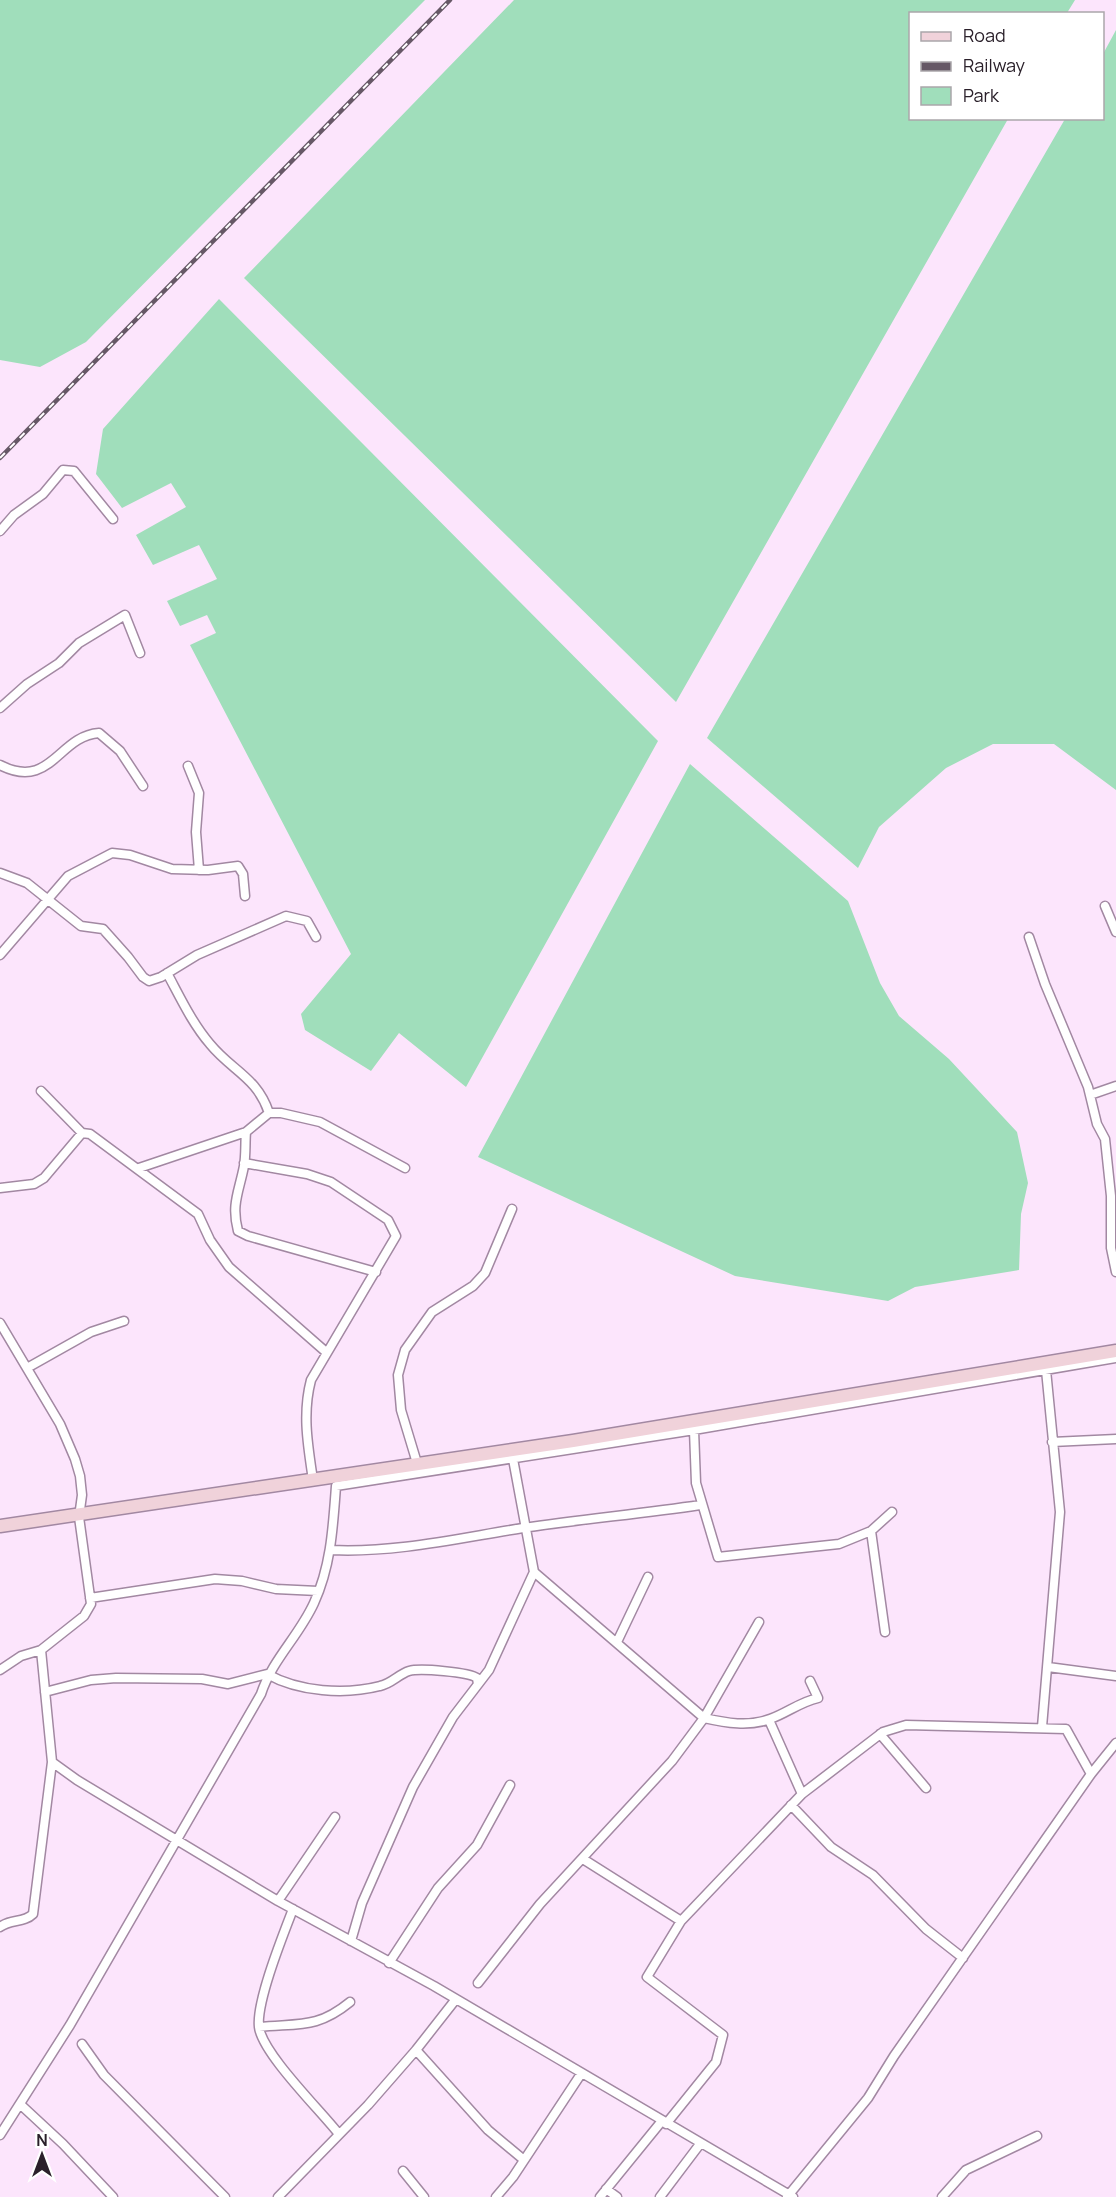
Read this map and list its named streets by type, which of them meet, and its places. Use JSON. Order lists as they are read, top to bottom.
{
  "legend": ["Road", "Railway", "Park"],
  "north": "top"
}
